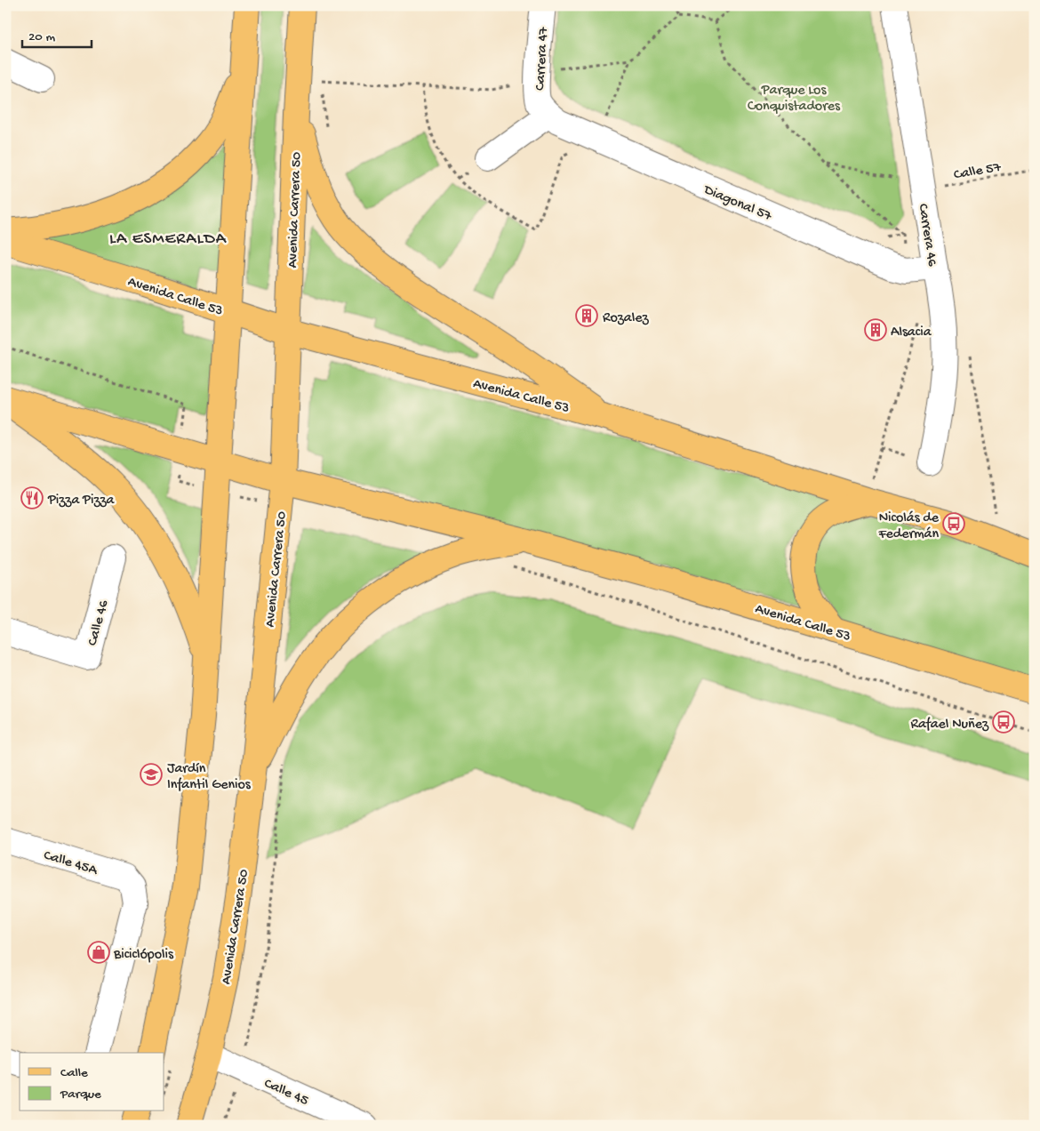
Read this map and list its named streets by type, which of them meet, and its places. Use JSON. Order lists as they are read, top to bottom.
{
  "streets": {
    "main road": ["Avenida Carrera 50", "Avenida Calle 53"],
    "street": [
      "Carrera 47",
      "Diagonal 57",
      "Carrera 46",
      "Calle 46",
      "Calle 45A",
      "Calle 45"
    ],
    "path": ["Calle 57"]
  },
  "crossings": [
    ["Carrera 47", "Diagonal 57"],
    ["Calle 57", "Carrera 46"],
    ["Diagonal 57", "Carrera 46"],
    ["Avenida Carrera 50", "Avenida Calle 53"],
    ["Avenida Carrera 50", "Calle 45"]
  ],
  "districts": ["LA ESMERALDA"],
  "parks": ["Parque Los Conquistadores"],
  "places": {
    "building": ["Rozalez", "Alsacia"],
    "restaurant": ["Pizza Pizza"],
    "bus stop": ["Nicolás de Federmán", "Rafael Nuñez"],
    "school or university": ["Jardín Infantil Genios"],
    "shop": ["Biciclópolis"]
  },
  "legend": ["Calle", "Parque"],
  "scale_bar": "20 m"
}
